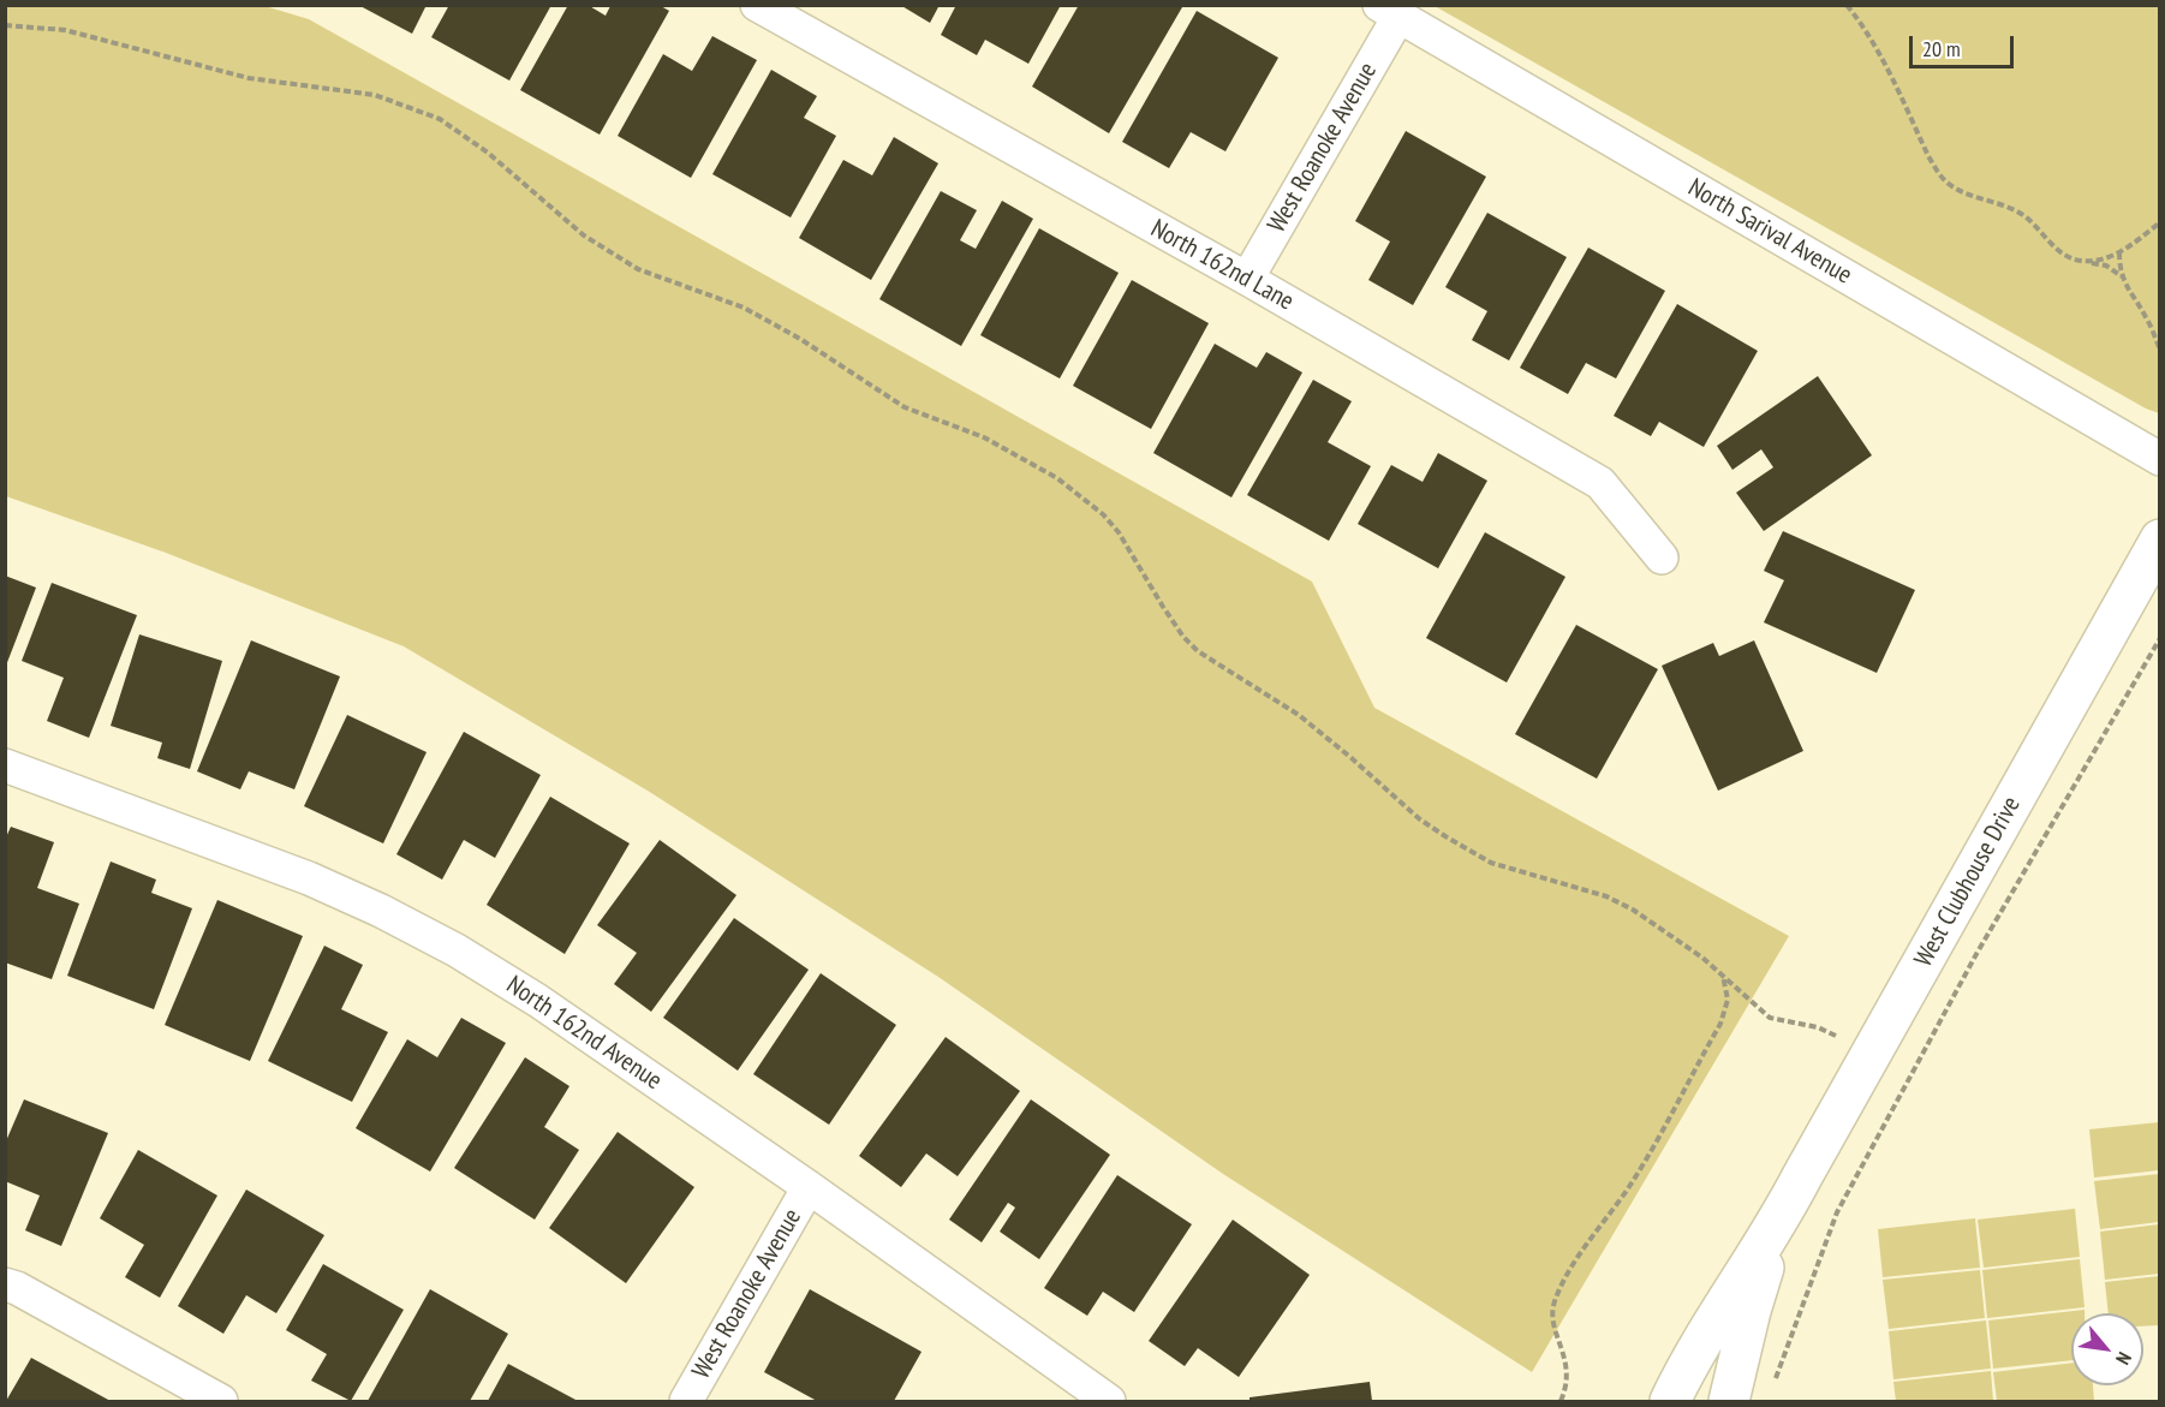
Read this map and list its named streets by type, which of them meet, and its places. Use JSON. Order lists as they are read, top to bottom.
{
  "streets": {
    "street": [
      "West Roanoke Avenue",
      "North Sarival Avenue",
      "North 162nd Lane",
      "West Clubhouse Drive",
      "North 162nd Avenue"
    ]
  },
  "crossings": [
    ["West Roanoke Avenue", "North Sarival Avenue"],
    ["West Roanoke Avenue", "North 162nd Lane"],
    ["West Roanoke Avenue", "North 162nd Avenue"]
  ],
  "scale_bar": "20 m",
  "north": "bottom right"
}
